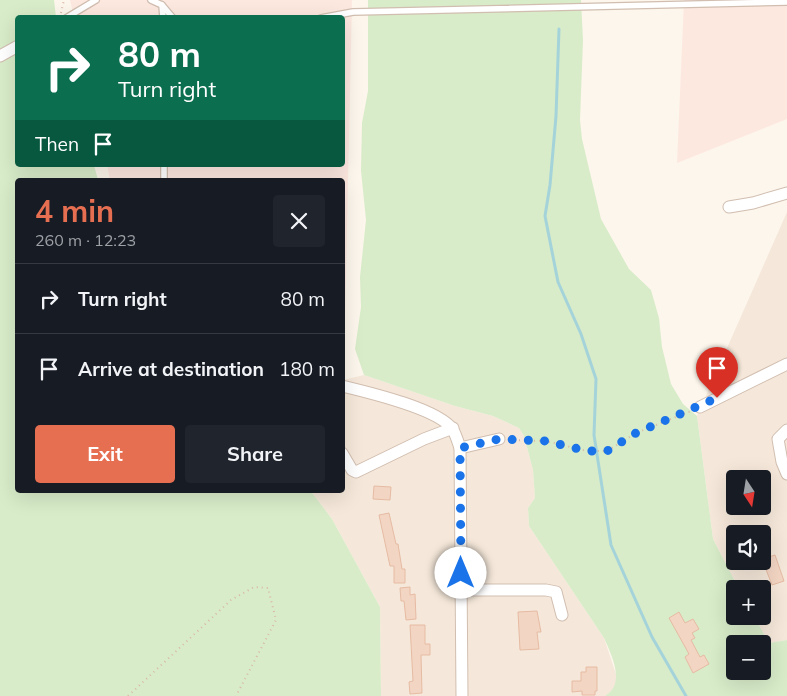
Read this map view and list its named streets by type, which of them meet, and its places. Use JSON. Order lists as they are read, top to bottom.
{
  "north": "bottom",
  "page": {
    "turn": ["80 m", "Turn right"],
    "then": "Then",
    "heading": ["4 min", "260 m · 12:23"],
    "list": [
      {
        "name": "Turn right",
        "value": "80 m"
      },
      {
        "name": "Arrive at destination",
        "value": "180 m"
      }
    ],
    "buttons": ["Exit", "Share"],
    "map_buttons": ["+", "−"]
  }
}
